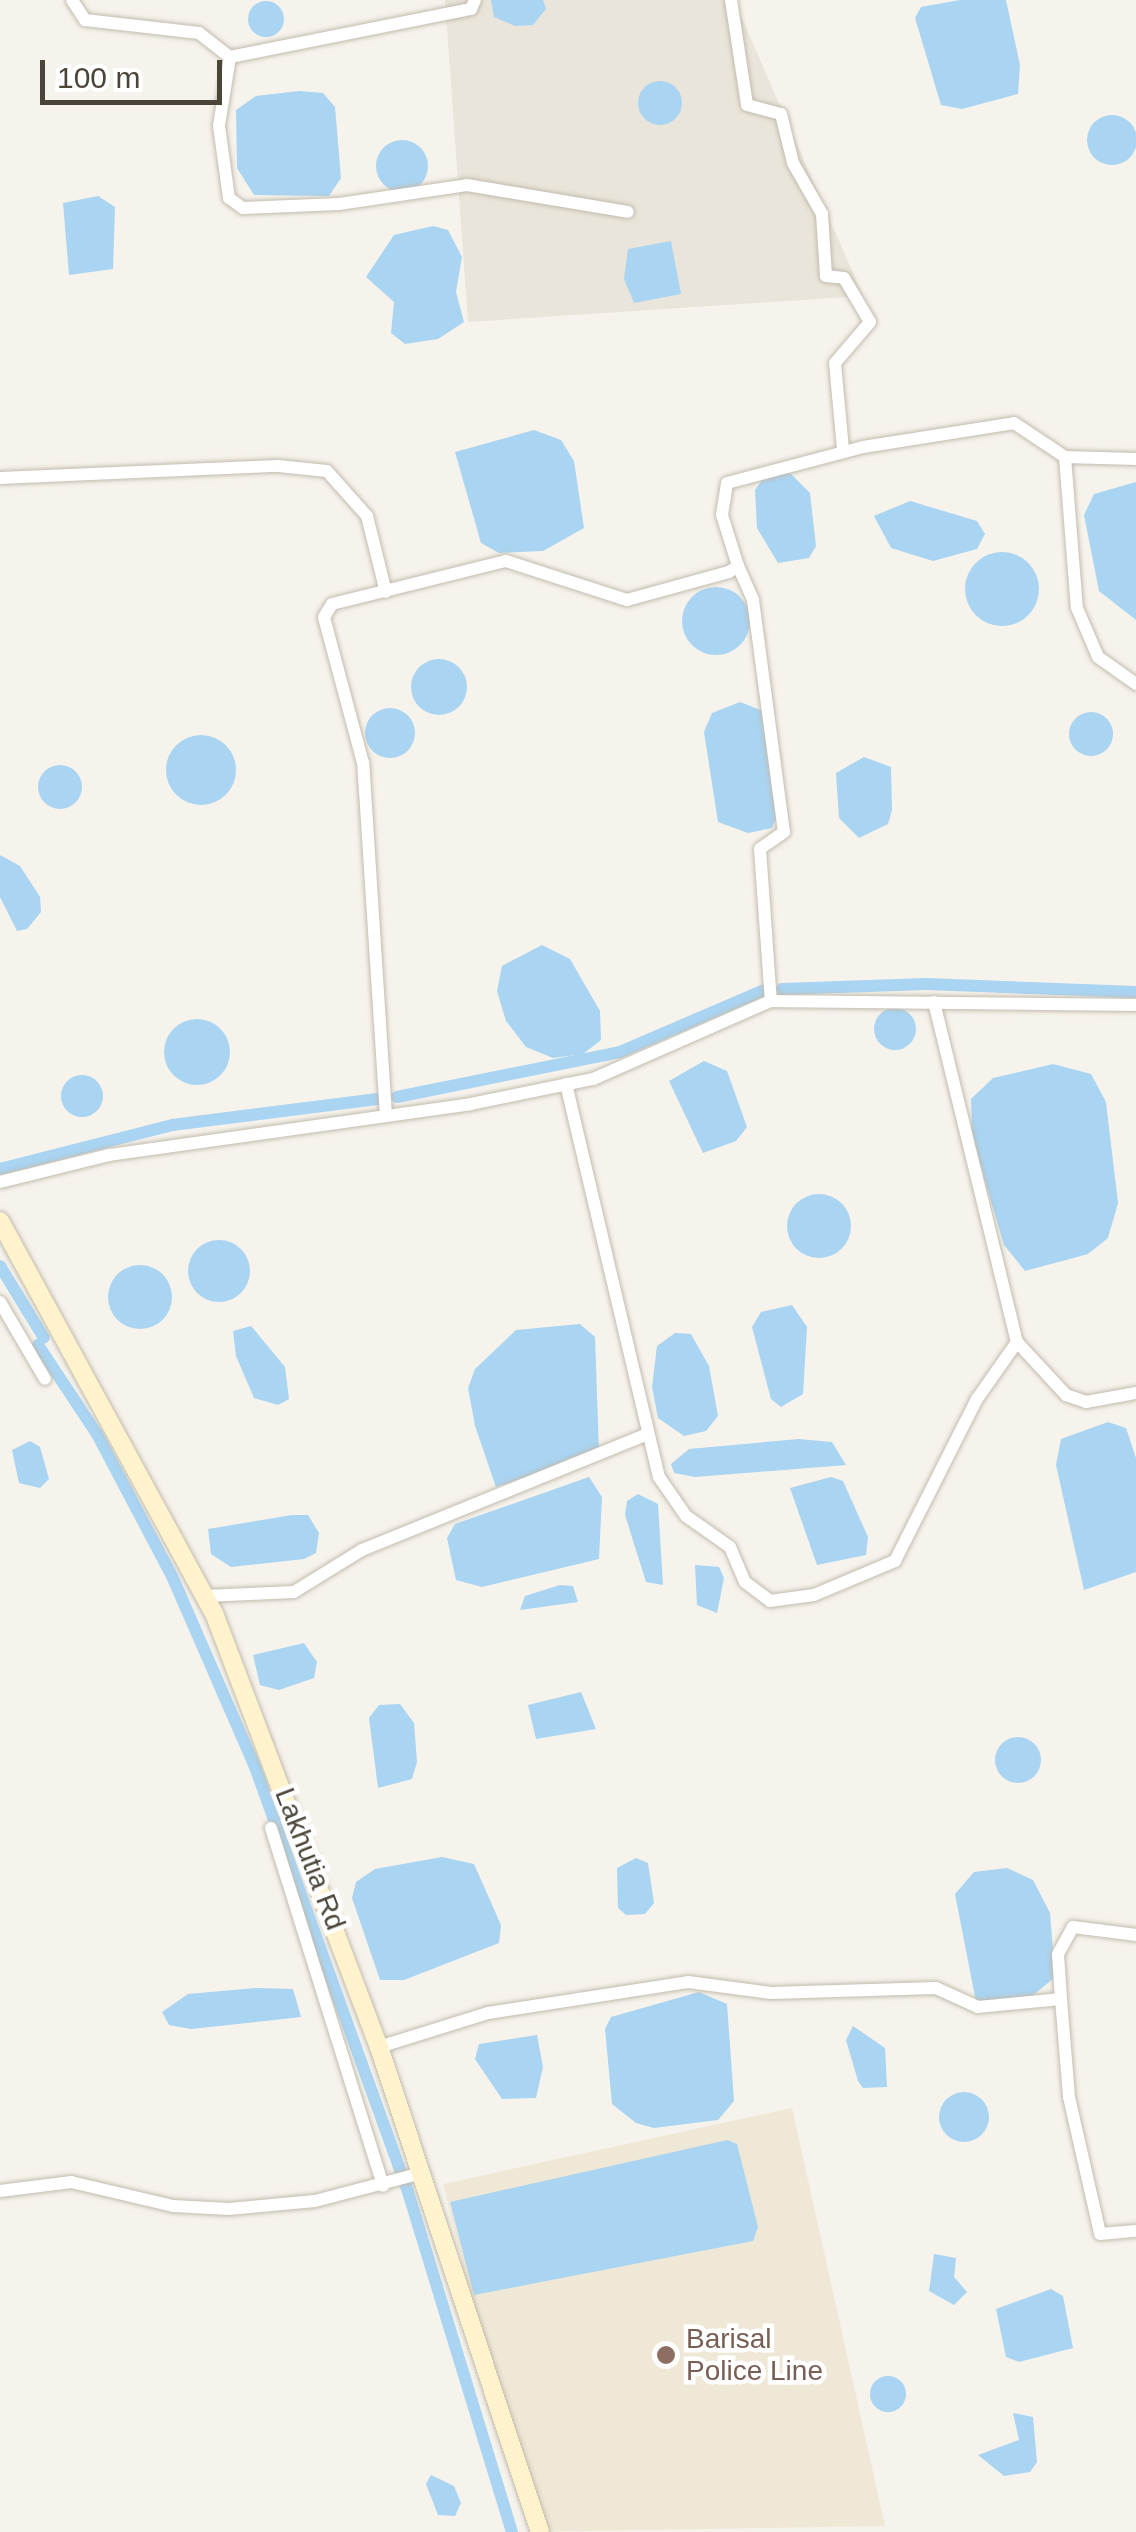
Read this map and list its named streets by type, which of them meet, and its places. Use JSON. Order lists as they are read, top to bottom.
{
  "streets": {
    "street": ["Lakhutia Rd"]
  },
  "places": ["Barisal Police Line"],
  "scale_bar": "100 m"
}
